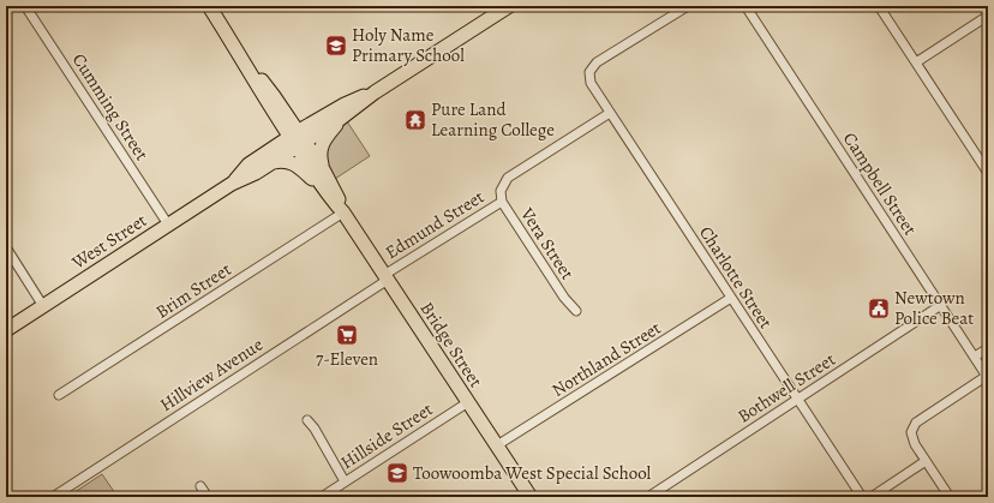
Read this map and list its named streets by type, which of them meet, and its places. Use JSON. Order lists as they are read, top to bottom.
{
  "streets": {
    "main road": ["West Street", "Bridge Street"],
    "street": [
      "Cumming Street",
      "Campbell Street",
      "Edmund Street",
      "Vera Street",
      "Charlotte Street",
      "Brim Street",
      "Northland Street",
      "Hillview Avenue",
      "Bothwell Street",
      "Hillside Street"
    ]
  },
  "crossings": [
    ["Cumming Street", "West Street"],
    ["Campbell Street", "Bothwell Street"],
    ["Edmund Street", "Vera Street"],
    ["Edmund Street", "Charlotte Street"],
    ["Edmund Street", "Bridge Street"],
    ["Edmund Street", "Hillview Avenue"],
    ["West Street", "Bridge Street"],
    ["Charlotte Street", "Northland Street"],
    ["Charlotte Street", "Bothwell Street"],
    ["Brim Street", "Bridge Street"],
    ["Bridge Street", "Northland Street"],
    ["Bridge Street", "Hillview Avenue"],
    ["Bridge Street", "Hillside Street"]
  ],
  "places": {
    "school or university": ["Holy Name Primary School", "Toowoomba West Special School"],
    "temple": ["Pure Land Learning College"],
    "public building": ["Newtown Police Beat"],
    "supermarket": ["7-Eleven"]
  }
}
